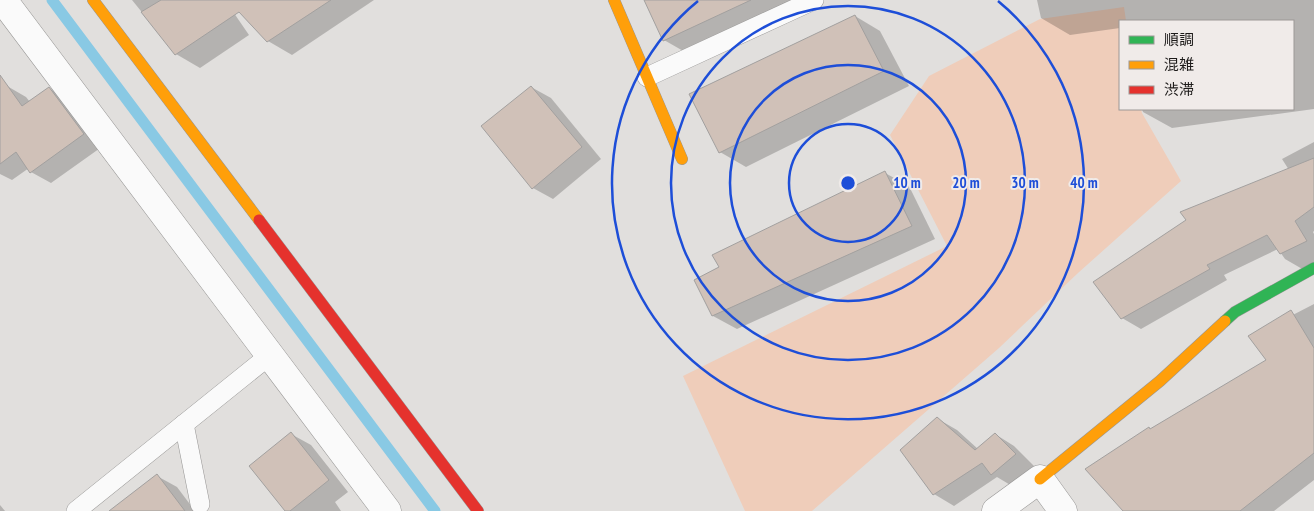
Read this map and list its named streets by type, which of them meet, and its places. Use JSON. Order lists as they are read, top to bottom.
{
  "legend": ["順調", "混雑", "渋滞"],
  "rings": [
    "10 m",
    "20 m",
    "30 m",
    "40 m"
  ]
}
